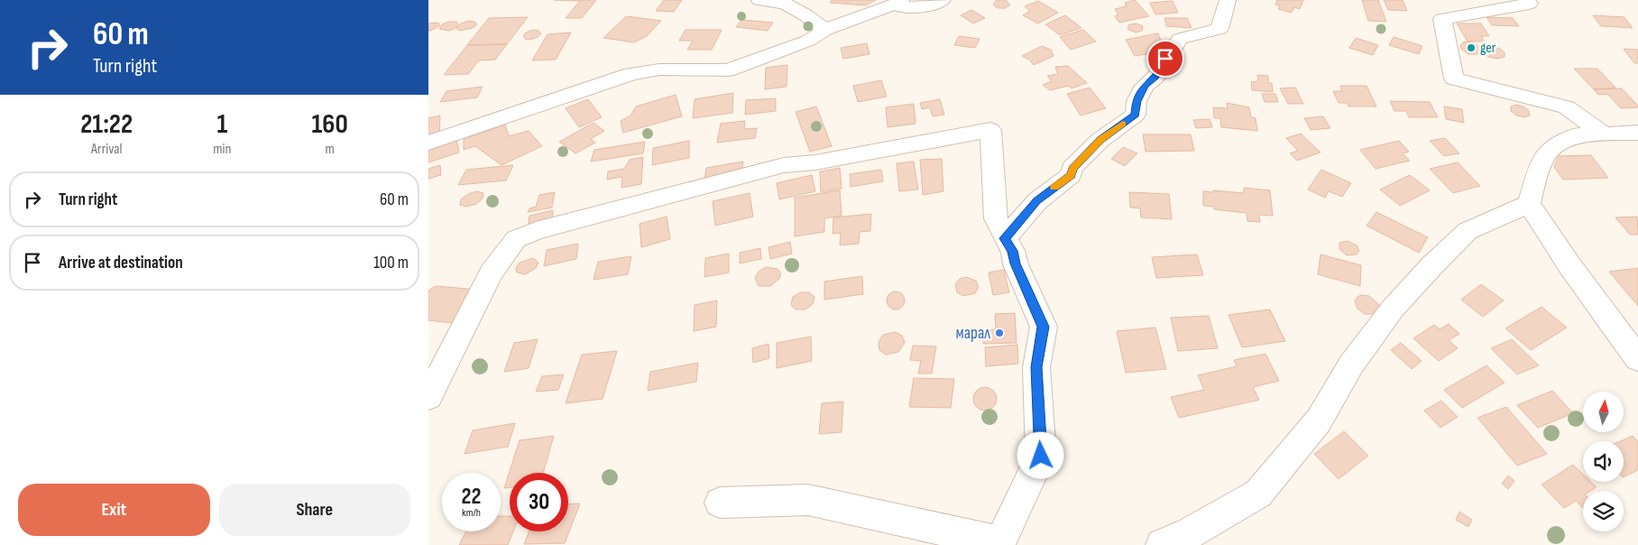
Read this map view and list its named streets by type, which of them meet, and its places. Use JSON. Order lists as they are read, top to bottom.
{
  "places": ["ger", "марал"],
  "north": "top",
  "page": {
    "turn": ["60 m", "Turn right"],
    "eta": [
      "21:22",
      "Arrival",
      "1",
      "min",
      "160",
      "m"
    ],
    "list": [
      {
        "name": "Turn right",
        "value": "60 m"
      },
      {
        "name": "Arrive at destination",
        "value": "100 m"
      }
    ],
    "speed": "22 km/h",
    "limit": "30",
    "buttons": ["Exit", "Share"]
  }
}
